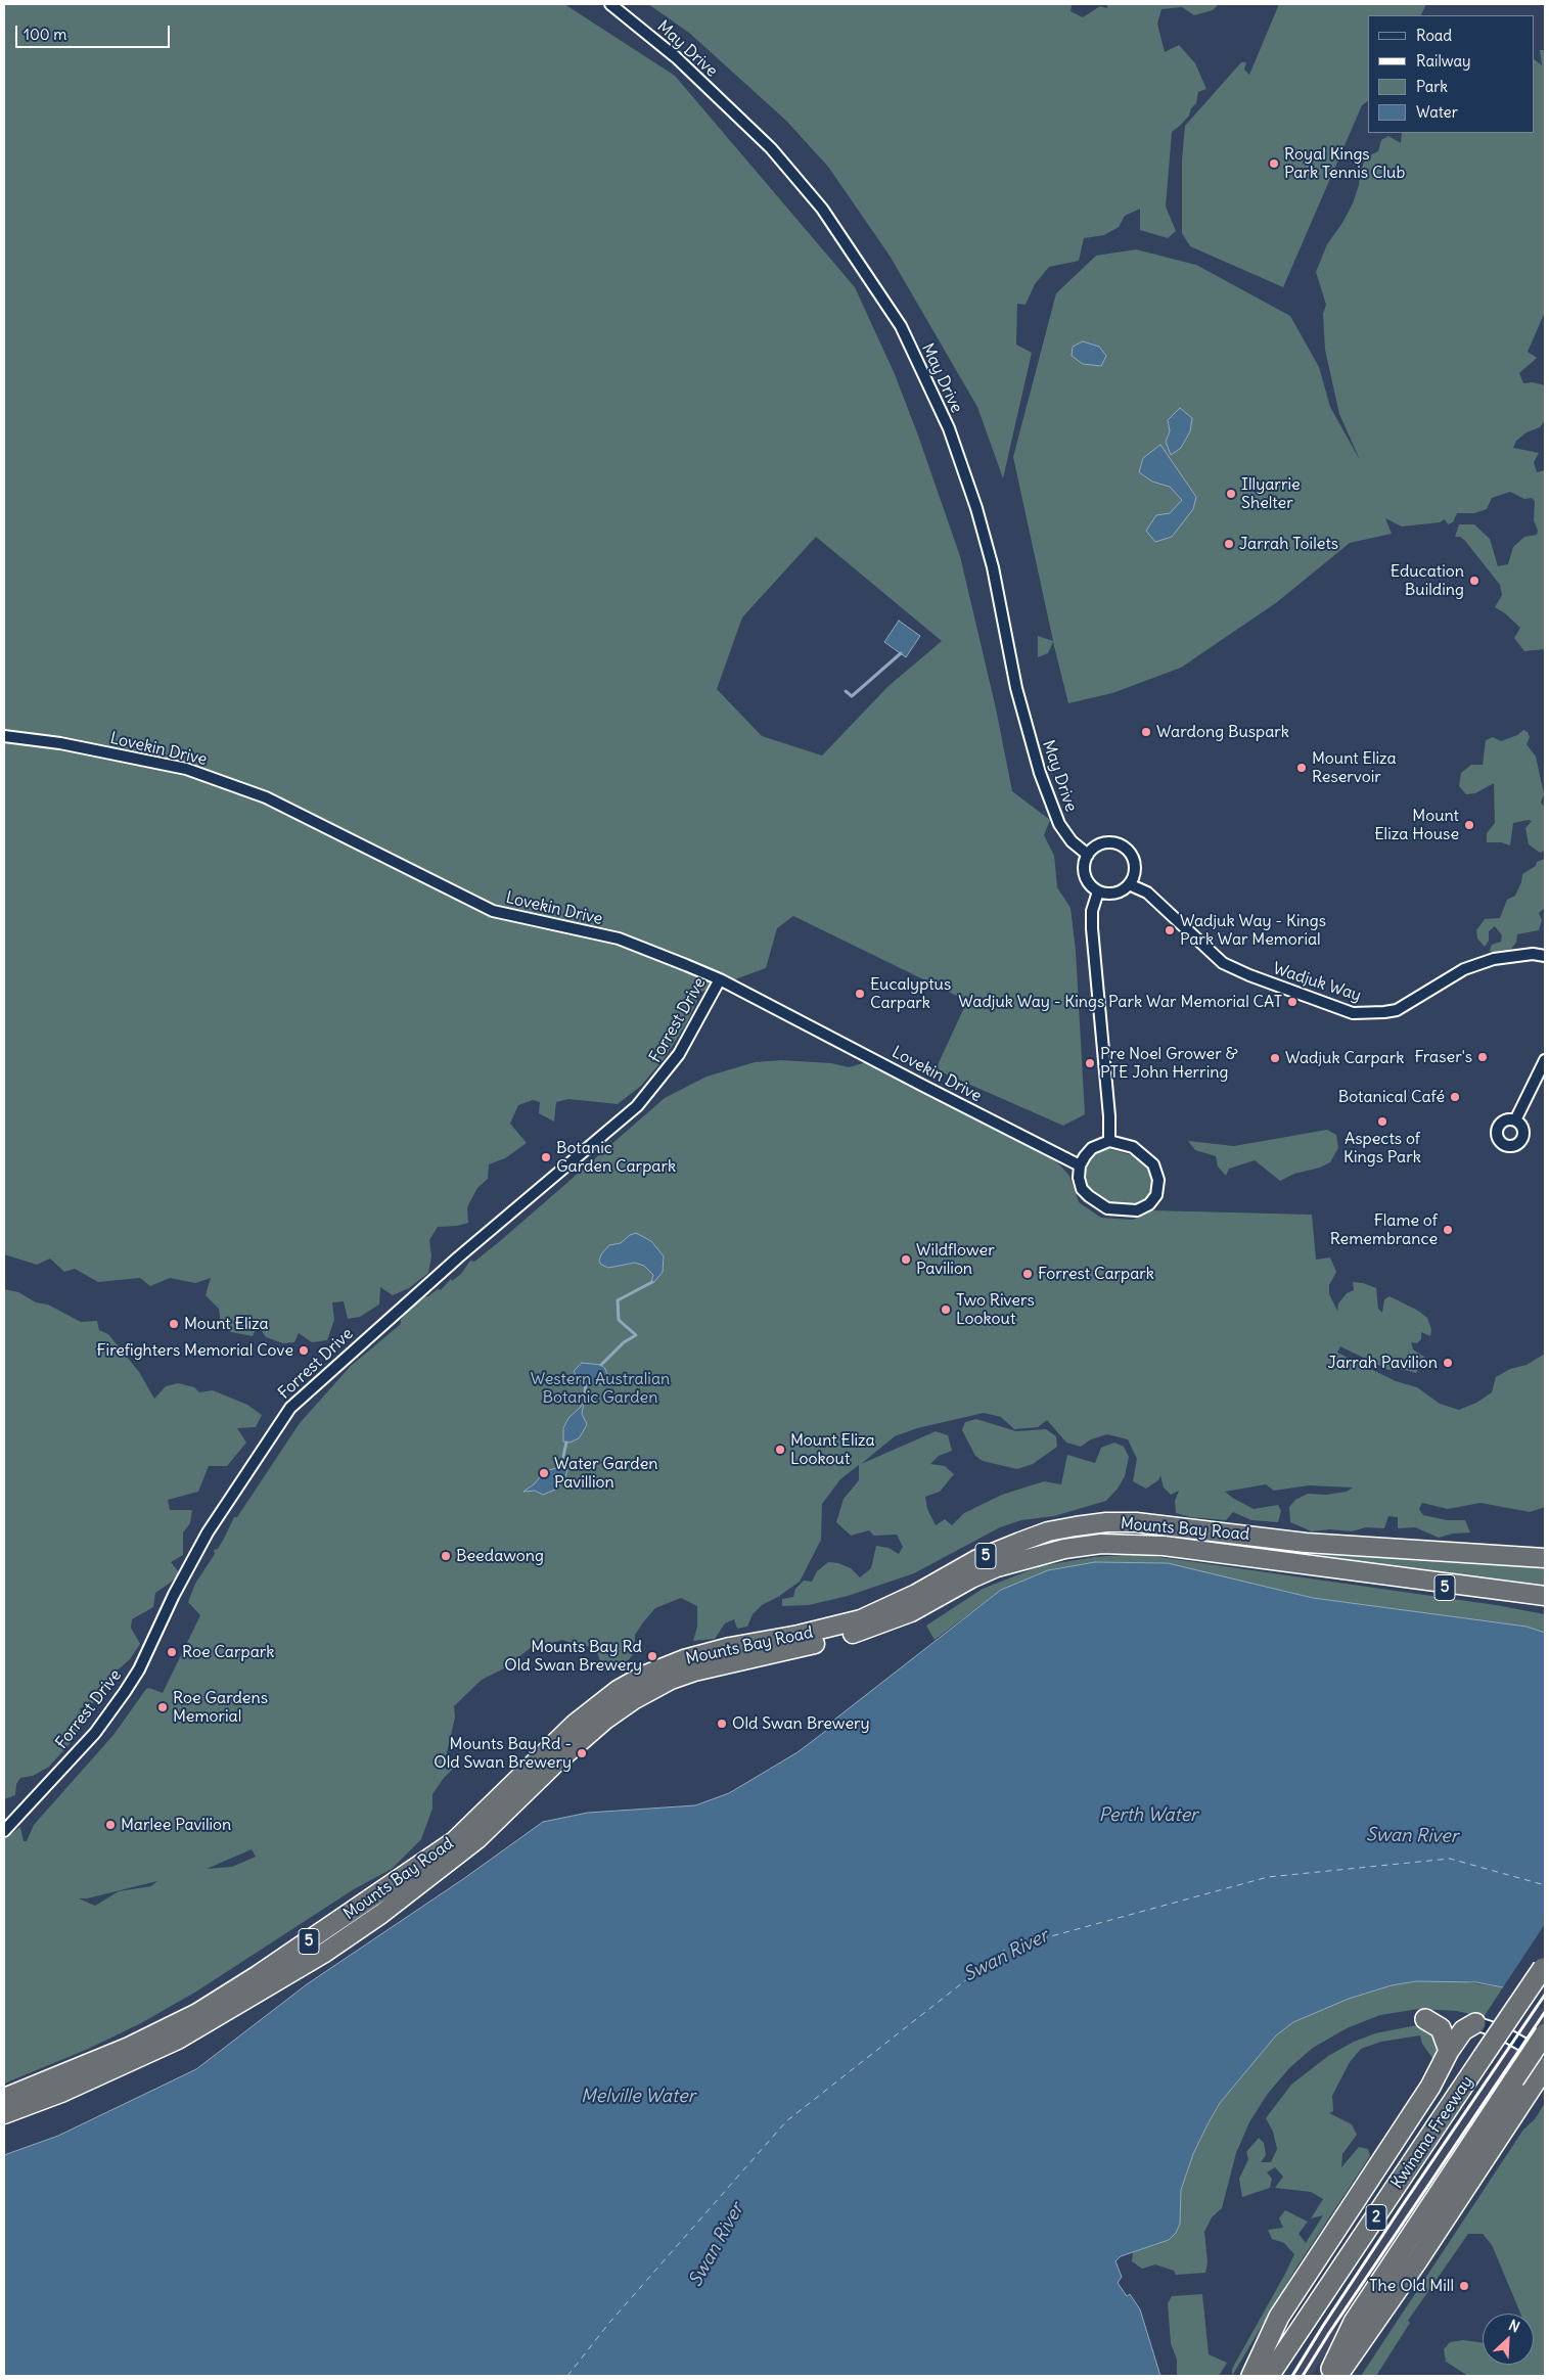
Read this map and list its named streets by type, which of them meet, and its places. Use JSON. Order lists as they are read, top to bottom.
{
  "streets": {
    "highway": [
      "Mounts Bay Road",
      "5",
      "Kwinana Freeway",
      "2"
    ],
    "street": [
      "May Drive",
      "Lovekin Drive",
      "Wadjuk Way",
      "Forrest Drive"
    ]
  },
  "crossings": [
    ["May Drive", "Wadjuk Way"],
    ["Lovekin Drive", "Forrest Drive"],
    ["Mounts Bay Road", "5"]
  ],
  "water": ["Perth Water", "Swan River", "Melville Water"],
  "parks": ["Western Australian Botanic Garden"],
  "places": [
    "Royal Kings Park Tennis Club",
    "Illyarrie Shelter",
    "Jarrah Toilets",
    "Education Building",
    "Wardong Buspark",
    "Mount Eliza Reservoir",
    "Mount Eliza House",
    "Wadjuk Way - Kings Park War Memorial",
    "Eucalyptus Carpark",
    "Wadjuk Way - Kings Park War Memorial CAT",
    "Fraser's",
    "Wadjuk Carpark",
    "Pre Noel Grower & PTE John Herring",
    "Botanical Café",
    "Aspects of Kings Park",
    "Botanic Garden Carpark",
    "Flame of Remembrance",
    "Wildflower Pavilion",
    "Forrest Carpark",
    "Two Rivers Lookout",
    "Mount Eliza",
    "Firefighters Memorial Cove",
    "Jarrah Pavilion",
    "Mount Eliza Lookout",
    "Water Garden Pavillion",
    "Beedawong",
    "Roe Carpark",
    "Mounts Bay Rd Old Swan Brewery",
    "Roe Gardens Memorial",
    "Old Swan Brewery",
    "Mounts Bay Rd - Old Swan Brewery",
    "Marlee Pavilion",
    "The Old Mill"
  ],
  "legend": [
    "Road",
    "Railway",
    "Park",
    "Water"
  ],
  "scale_bar": "100 m",
  "north": "top right"
}
